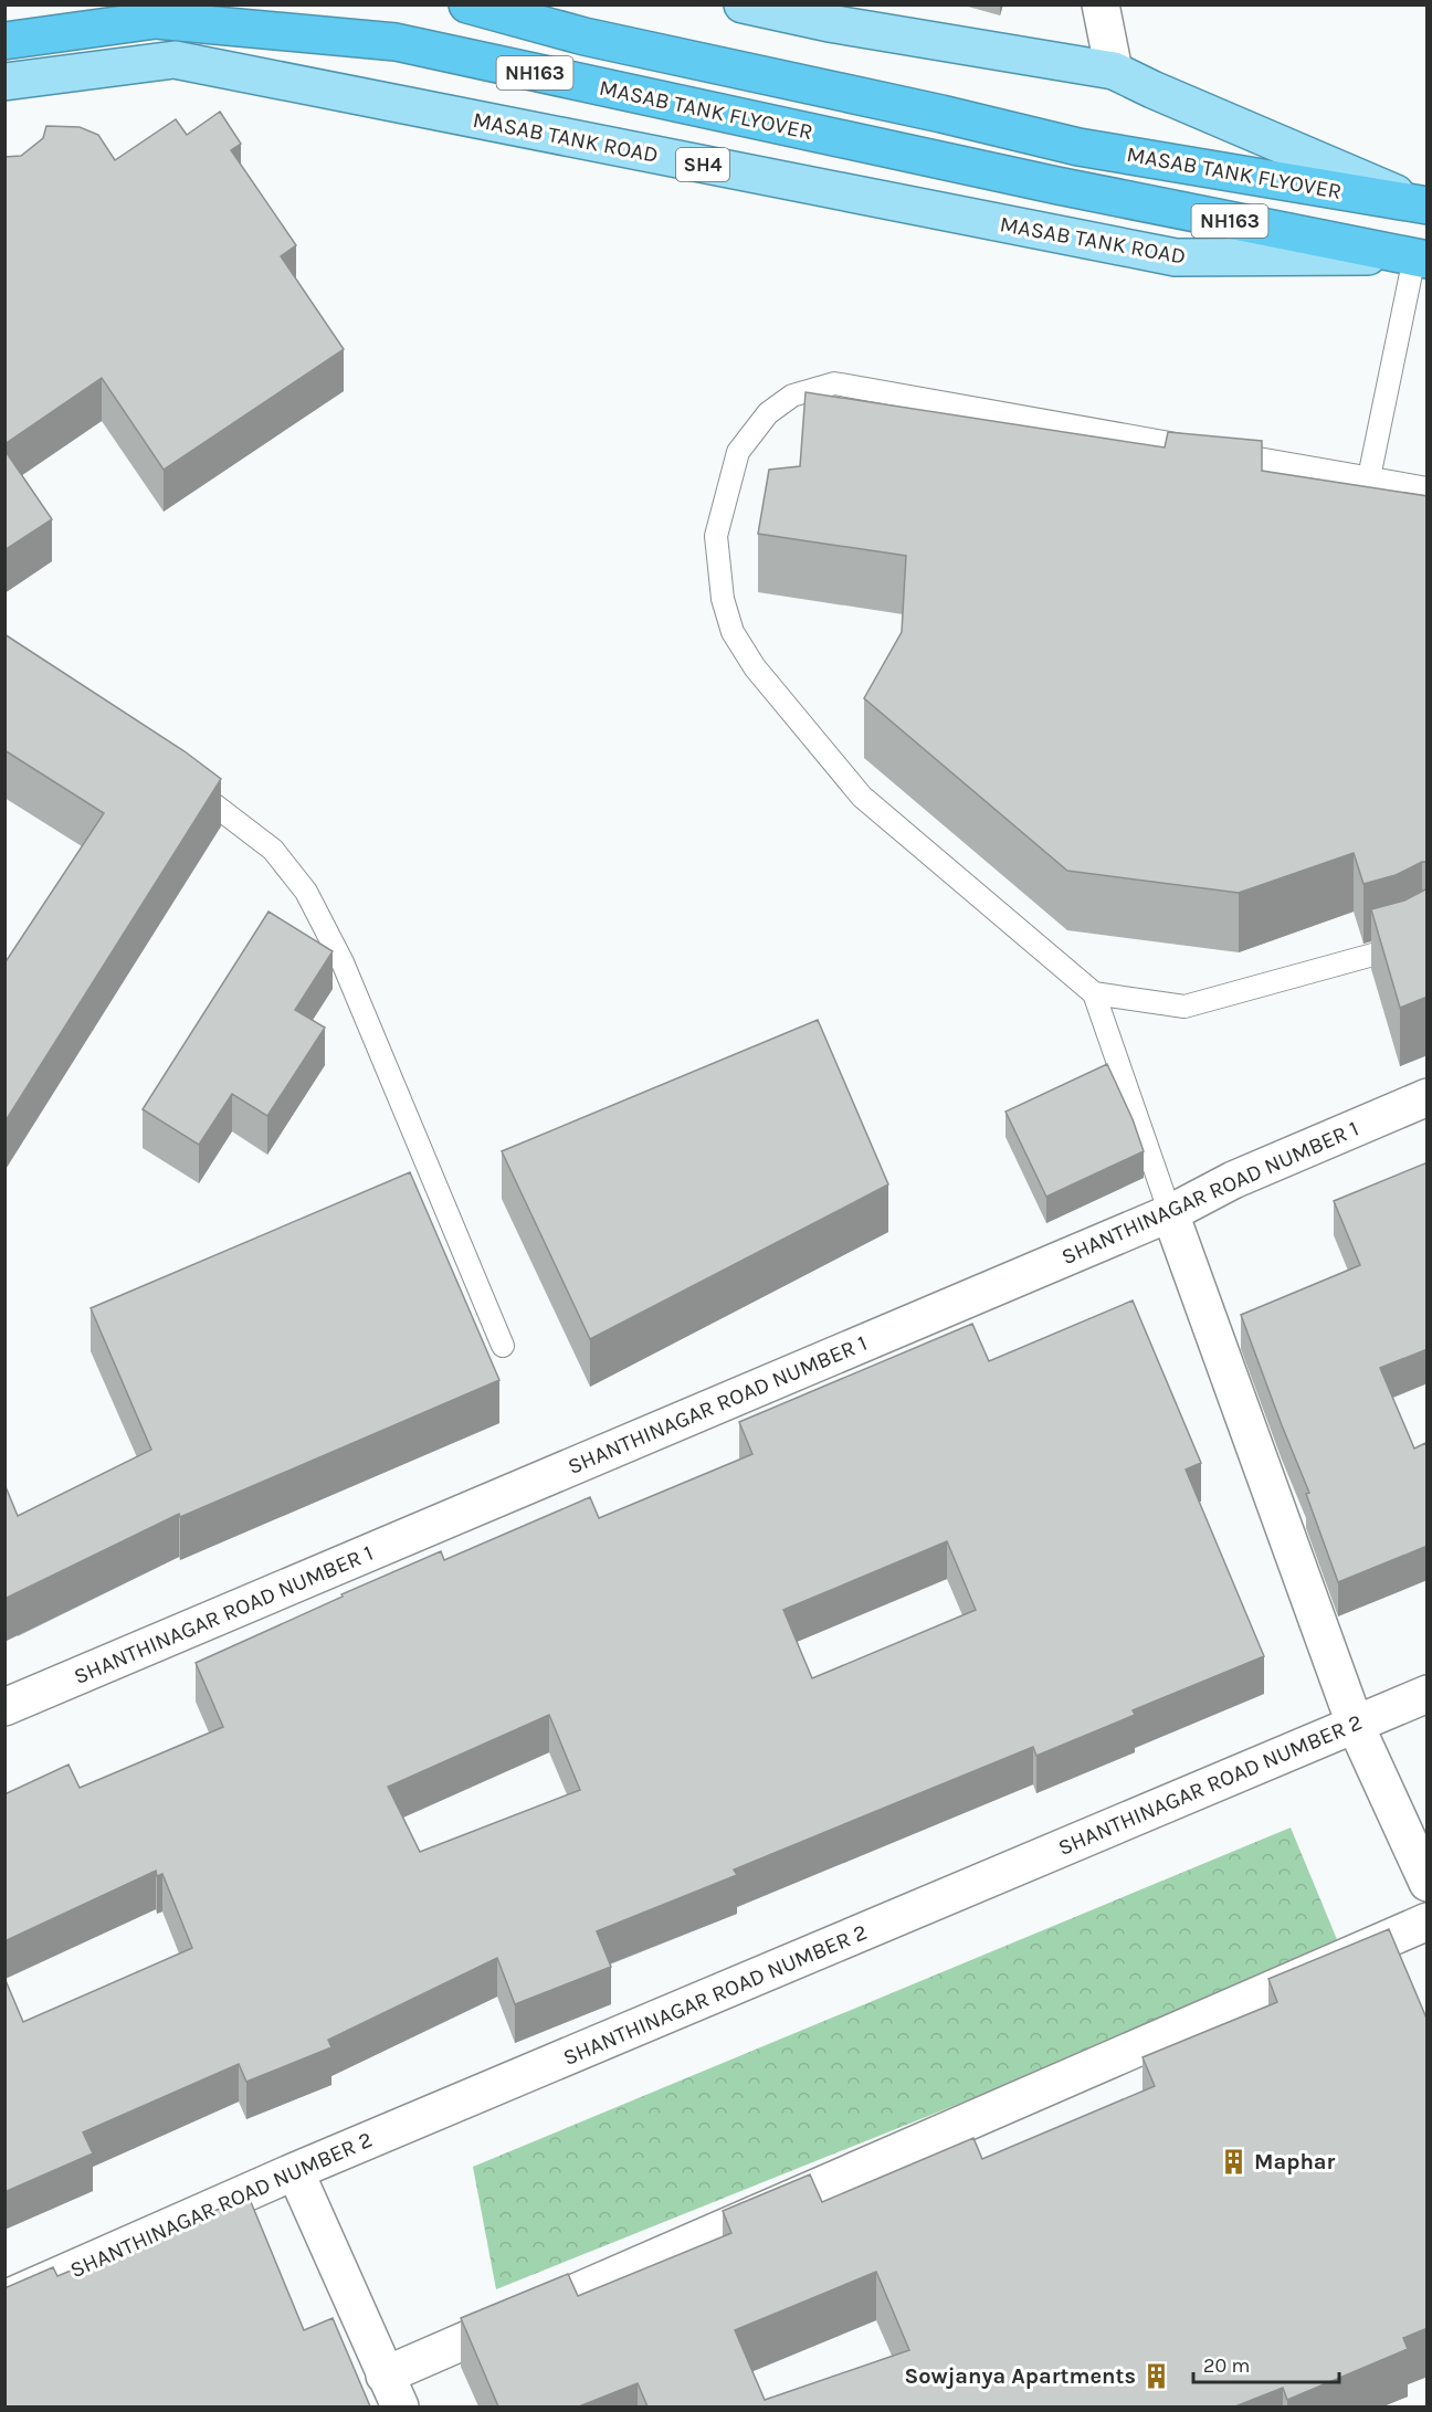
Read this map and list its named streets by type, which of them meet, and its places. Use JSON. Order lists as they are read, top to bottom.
{
  "streets": {
    "highway": ["NH163", "MASAB TANK FLYOVER"],
    "main road": ["MASAB TANK ROAD", "SH4"],
    "street": ["SHANTHINAGAR ROAD NUMBER 1", "SHANTHINAGAR ROAD NUMBER 2"]
  },
  "crossings": [
    ["MASAB TANK FLYOVER", "MASAB TANK ROAD"]
  ],
  "places": {
    "building": ["Maphar", "Sowjanya Apartments"]
  },
  "scale_bar": "20 m"
}
